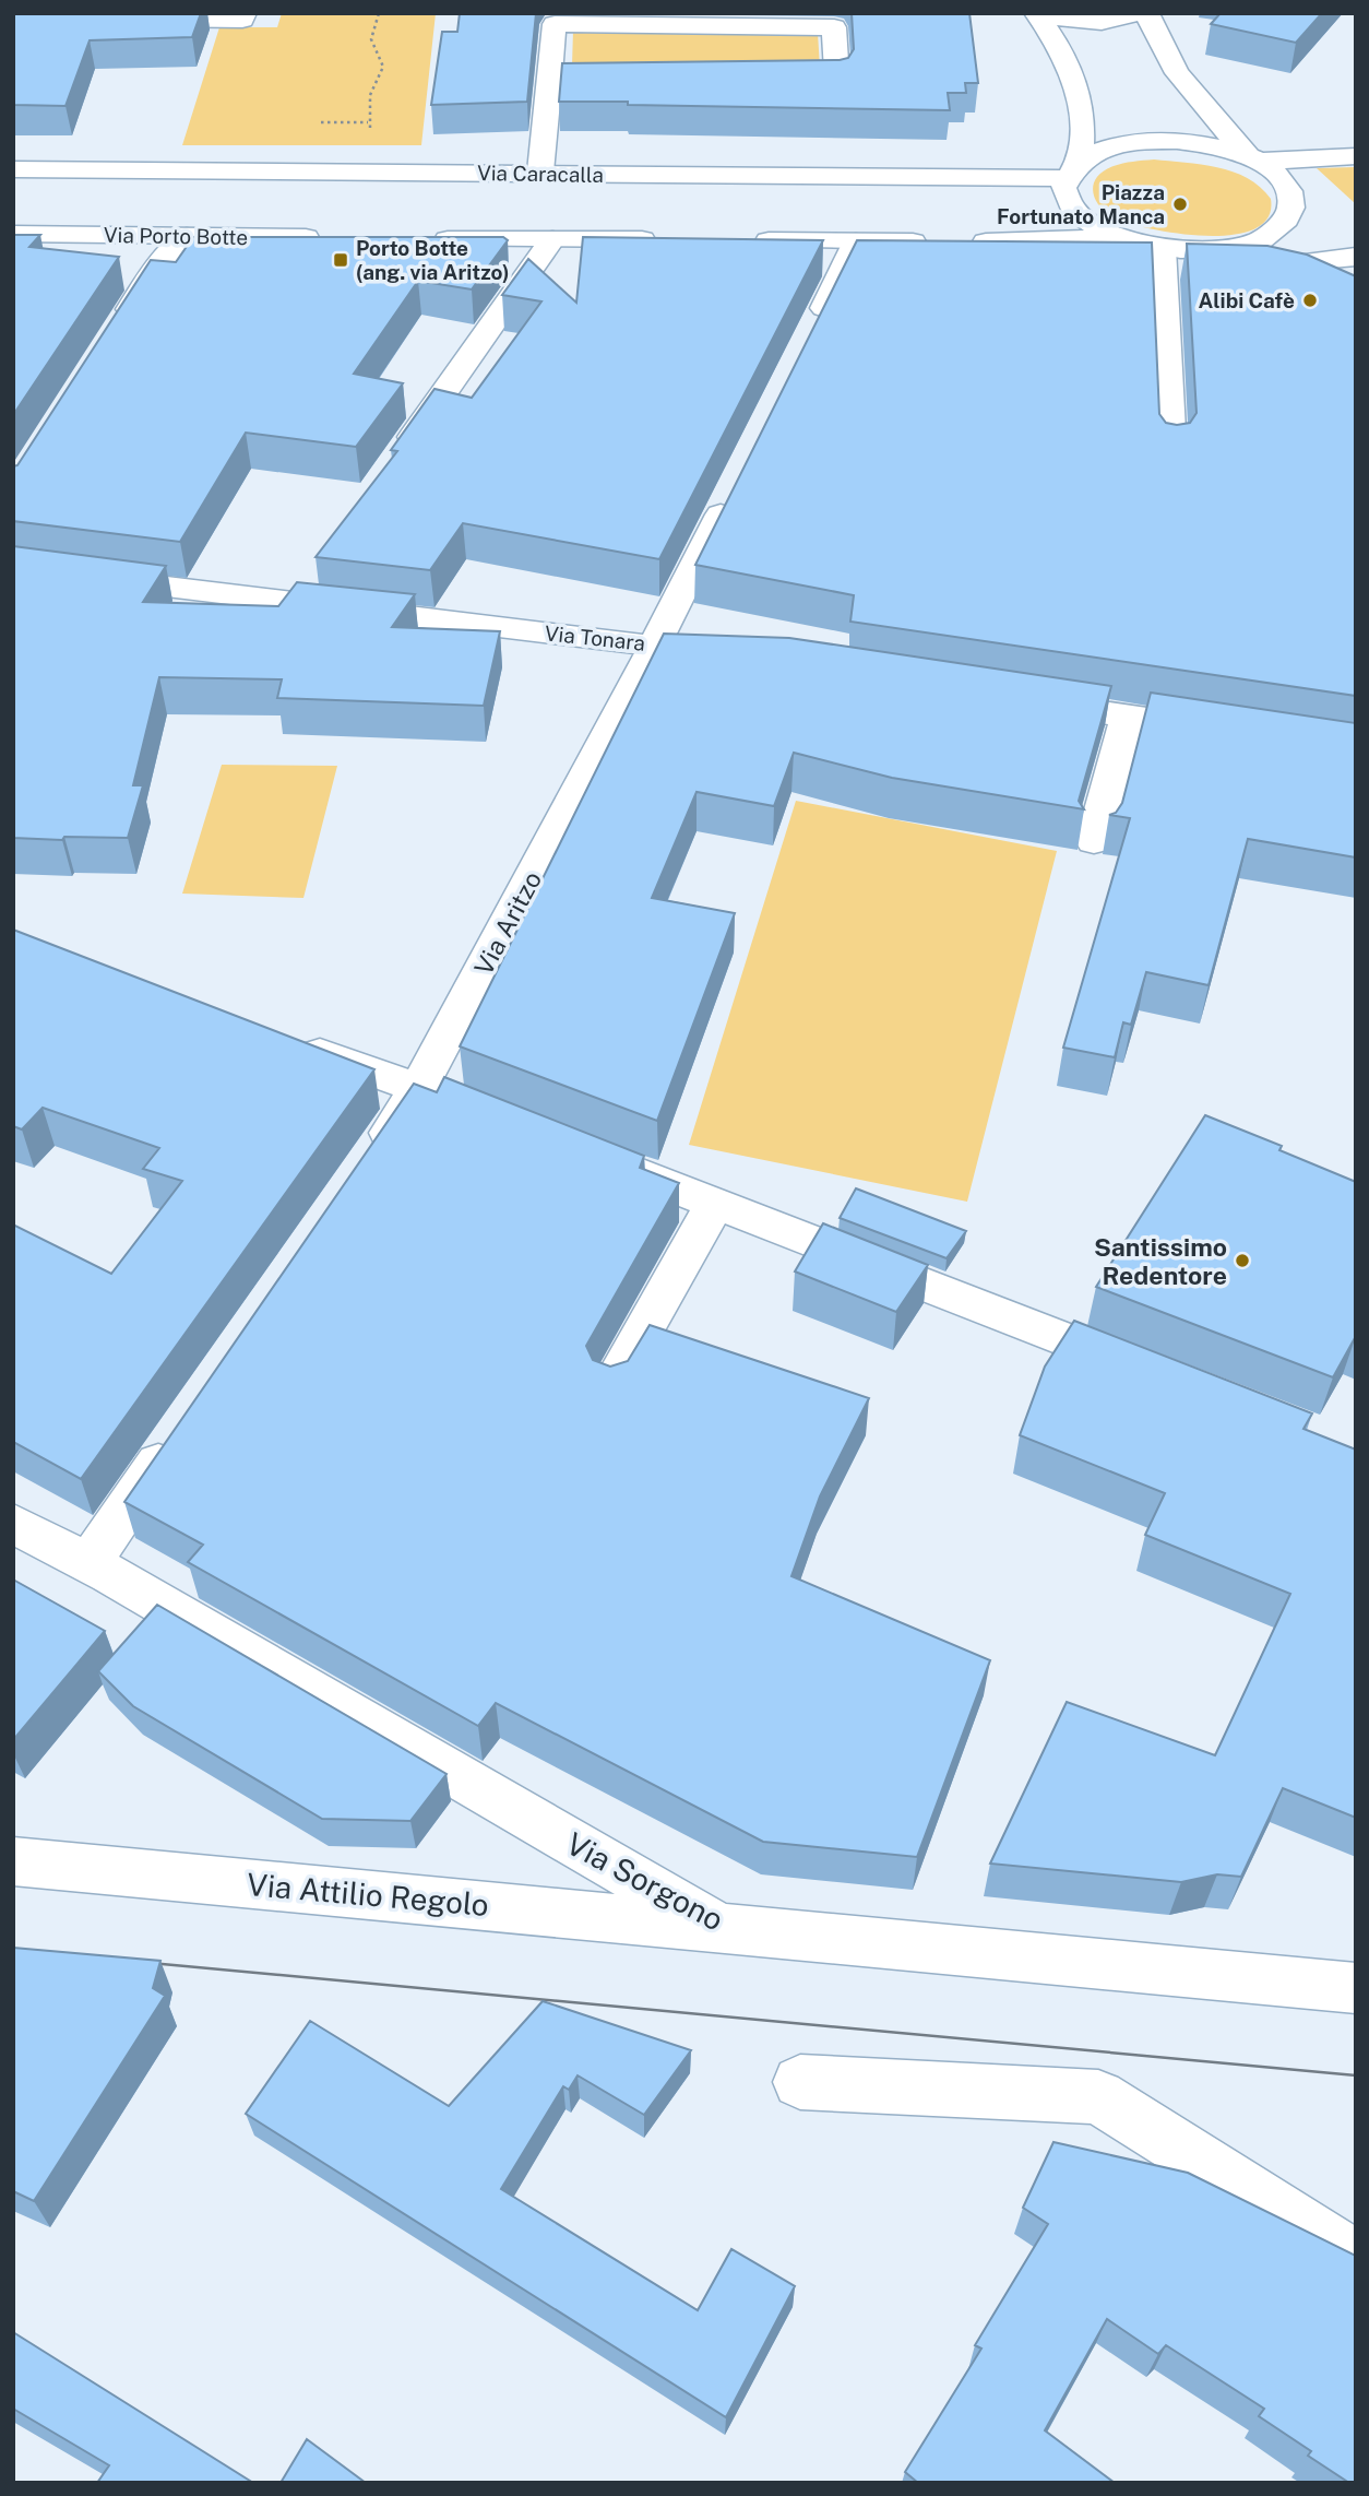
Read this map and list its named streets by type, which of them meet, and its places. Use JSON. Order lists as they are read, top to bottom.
{
  "streets": {
    "street": [
      "Via Caracalla",
      "Via Porto Botte",
      "Via Tonara",
      "Via Aritzo",
      "Via Sorgono",
      "Via Attilio Regolo"
    ]
  },
  "crossings": [
    ["Via Tonara", "Via Aritzo"],
    ["Via Sorgono", "Via Attilio Regolo"]
  ],
  "places": {
    "other": ["Piazza Fortunato Manca", "Alibi Cafè", "Santissimo Redentore"],
    "transit": ["Porto Botte (ang. via Aritzo)"]
  }
}
